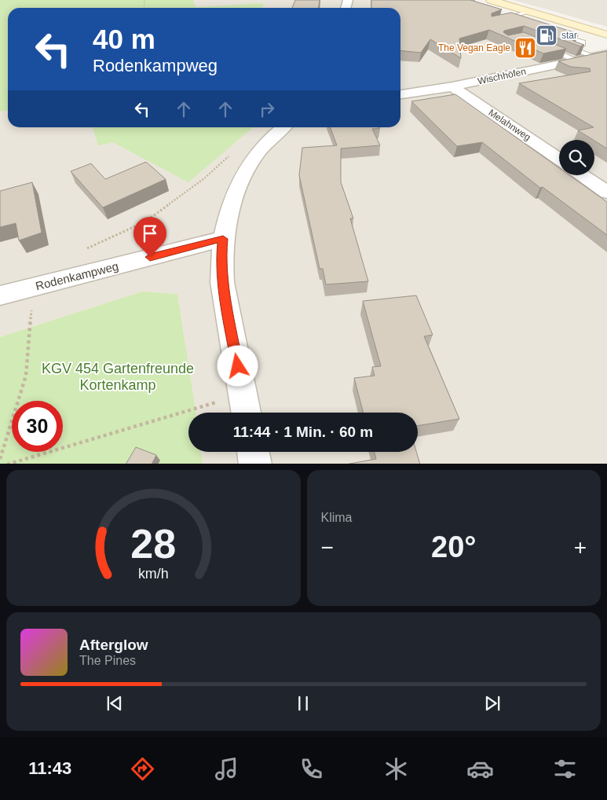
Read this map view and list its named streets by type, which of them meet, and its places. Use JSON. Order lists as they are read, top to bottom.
{
  "streets": {
    "street": ["Wischhöfen", "Melahnweg", "Rodenkampweg"]
  },
  "crossings": [
    ["Wischhöfen", "Melahnweg"]
  ],
  "parks": ["KGV 454 Gartenfreunde Kortenkamp"],
  "places": {
    "fuel station": ["star"],
    "restaurant": ["The Vegan Eagle"]
  },
  "page": {
    "turn": ["40 m", "Rodenkampweg"],
    "limit": "30",
    "trip": "11:44 · 1 Min. · 60 m",
    "tile": "Klima",
    "heat": ["−", "20°", "+"],
    "song": ["Afterglow", "The Pines"],
    "tabs": "11:43",
    "gauge": ["28", "km/h"]
  }
}
